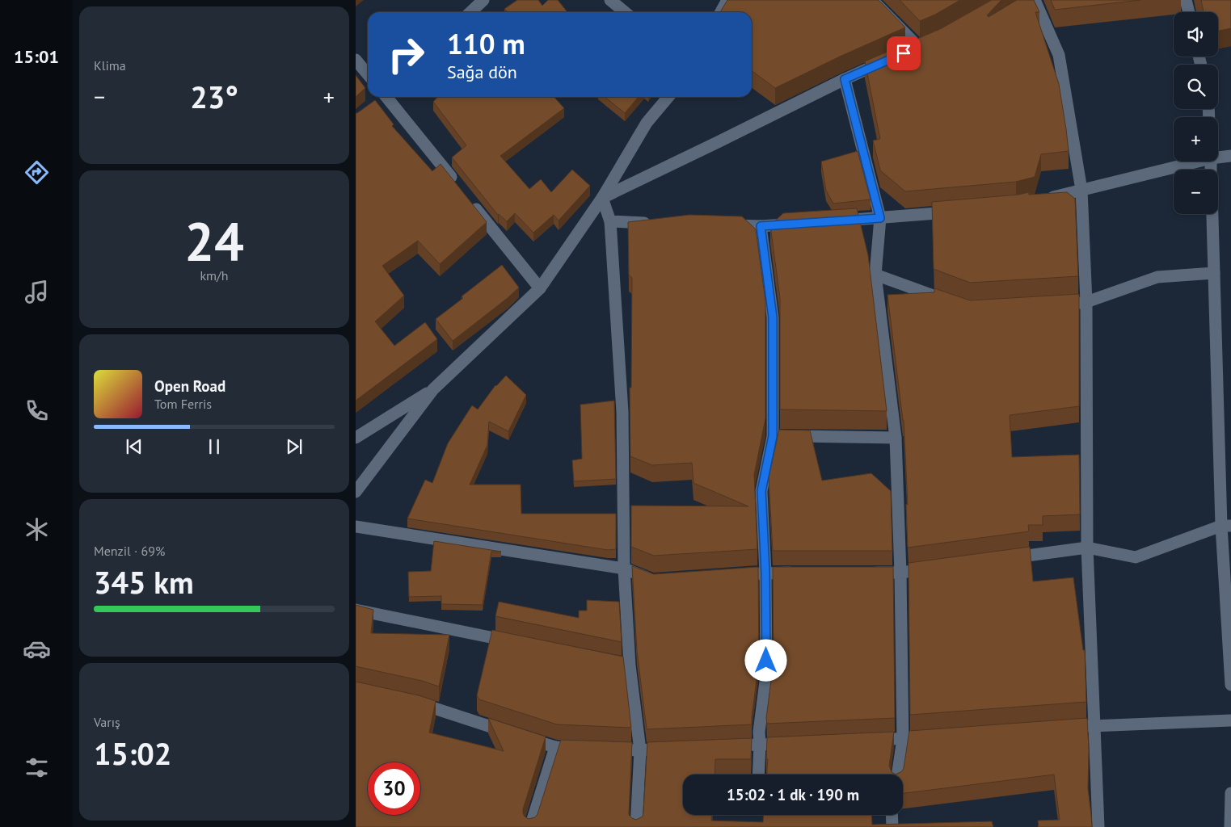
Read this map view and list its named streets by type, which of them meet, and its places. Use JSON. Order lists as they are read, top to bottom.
{
  "page": {
    "tabs": "15:01",
    "tile": [
      "Klima",
      ["24", "km/h"],
      ["Menzil · 69%", "345 km"],
      ["Varış", "15:02"]
    ],
    "map_buttons": ["+", "−"],
    "turn": ["110 m", "Sağa dön"],
    "heat": ["−", "23°", "+"],
    "song": ["Open Road", "Tom Ferris"],
    "limit": "30",
    "trip": "15:02 · 1 dk · 190 m"
  }
}
